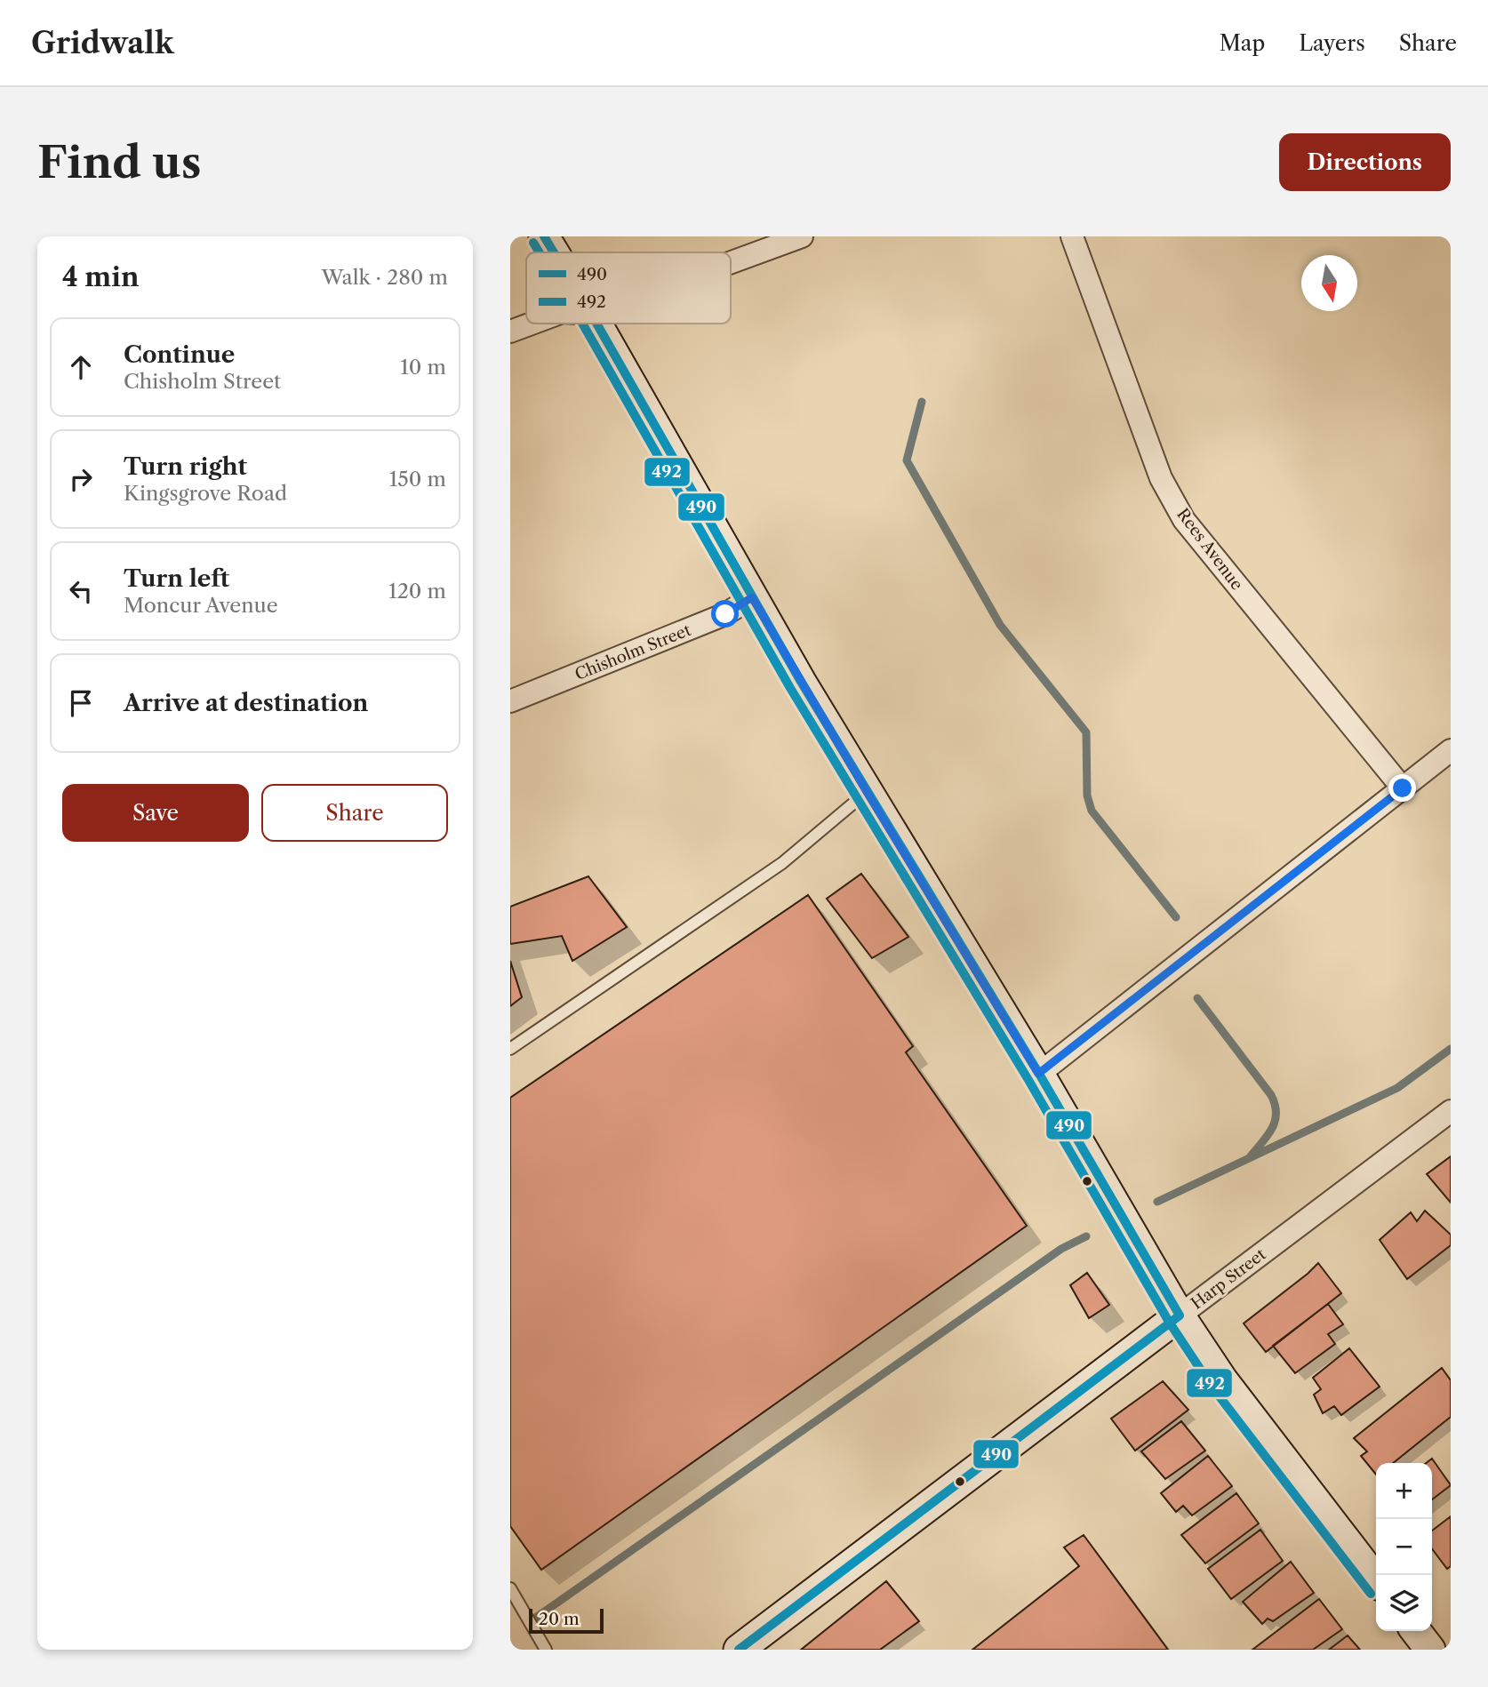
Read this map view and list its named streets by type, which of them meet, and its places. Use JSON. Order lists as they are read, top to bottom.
{
  "streets": {
    "main road": ["Harp Street"],
    "street": ["Rees Avenue", "Chisholm Street"]
  },
  "lines": ["transit line 490", "transit line 492"],
  "legend": ["490", "492"],
  "scale_bar": "20 m",
  "north": "bottom",
  "page": {
    "header": "Gridwalk",
    "nav": ["Map", "Layers", "Share"],
    "buttons": [
      "Directions",
      ["Save", "Share"]
    ],
    "title": "Find us",
    "heading": ["4 min", "Walk · 280 m"],
    "list": [
      ["Continue", "Chisholm Street", "10 m"],
      ["Turn right", "Kingsgrove Road", "150 m"],
      ["Turn left", "Moncur Avenue", "120 m"],
      "Arrive at destination"
    ],
    "map_buttons": ["+", "−"],
    "scale": "20 m"
  }
}
